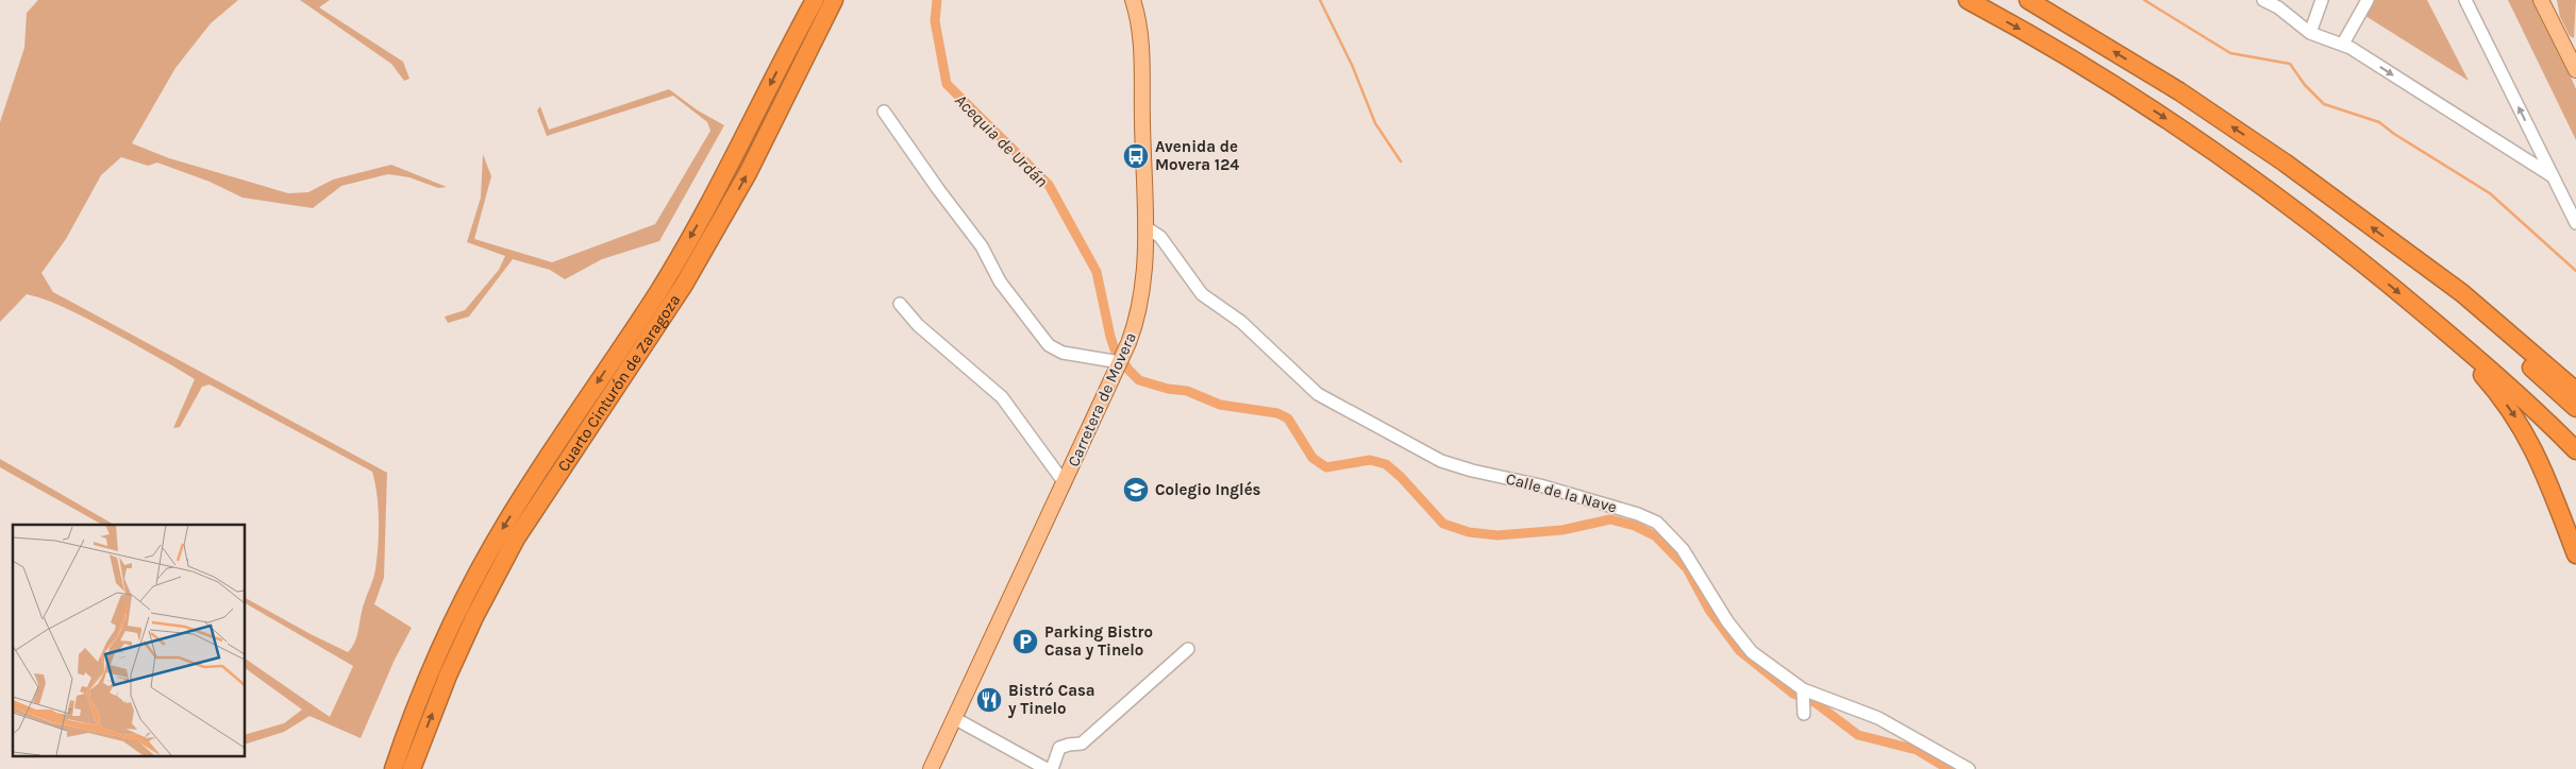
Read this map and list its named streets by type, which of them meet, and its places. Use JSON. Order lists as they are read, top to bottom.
{
  "streets": {
    "highway": ["Cuarto Cinturón de Zaragoza"],
    "main road": ["Carretera de Movera"],
    "street": ["Calle de la Nave"]
  },
  "crossings": [
    ["Carretera de Movera", "Calle de la Nave"]
  ],
  "water": ["Acequia de Urdán"],
  "places": {
    "bus stop": ["Avenida de Movera 124"],
    "school or university": ["Colegio Inglés"],
    "parking": ["Parking Bistro Casa y Tinelo"],
    "restaurant": ["Bistró Casa y Tinelo"]
  }
}
